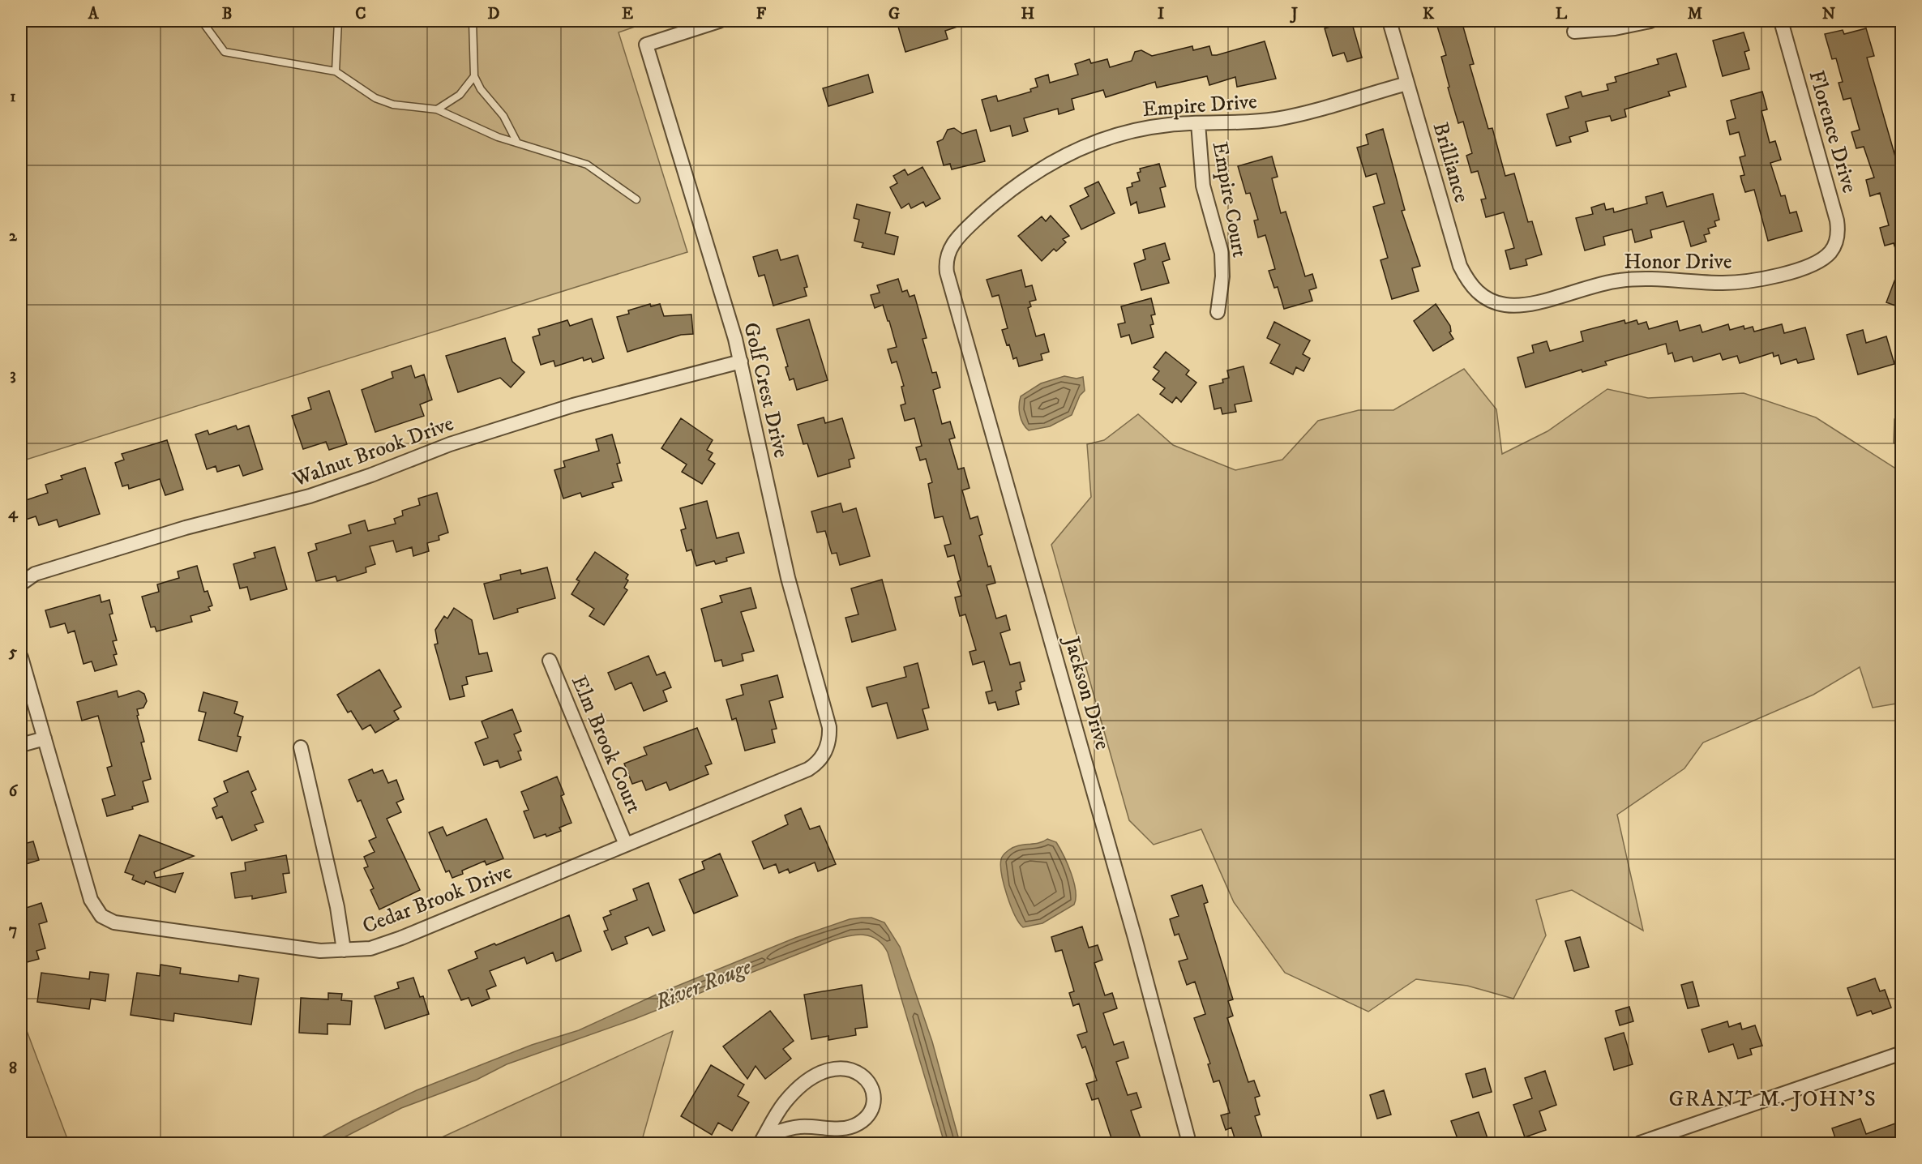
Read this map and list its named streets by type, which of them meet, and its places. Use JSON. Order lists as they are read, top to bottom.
{
  "streets": {
    "street": [
      "Empire Drive",
      "Florence Drive",
      "Brilliance",
      "Empire Court",
      "Honor Drive",
      "Golf Crest Drive",
      "Walnut Brook Drive",
      "Jackson Drive",
      "Elm Brook Court",
      "Cedar Brook Drive"
    ]
  },
  "crossings": [
    ["Empire Drive", "Brilliance"],
    ["Empire Drive", "Empire Court"],
    ["Empire Drive", "Jackson Drive"],
    ["Florence Drive", "Honor Drive"],
    ["Brilliance", "Honor Drive"],
    ["Golf Crest Drive", "Walnut Brook Drive"],
    ["Golf Crest Drive", "Cedar Brook Drive"],
    ["Elm Brook Court", "Cedar Brook Drive"]
  ],
  "districts": ["GRANT M. JOHN'S"],
  "water": ["River Rouge"],
  "grid": {
    "columns": [
      "A",
      "B",
      "C",
      "D",
      "E",
      "F",
      "G",
      "H",
      "I",
      "J",
      "K",
      "L",
      "M",
      "N"
    ],
    "rows": [
      "1",
      "2",
      "3",
      "4",
      "5",
      "6",
      "7",
      "8"
    ]
  }
}
